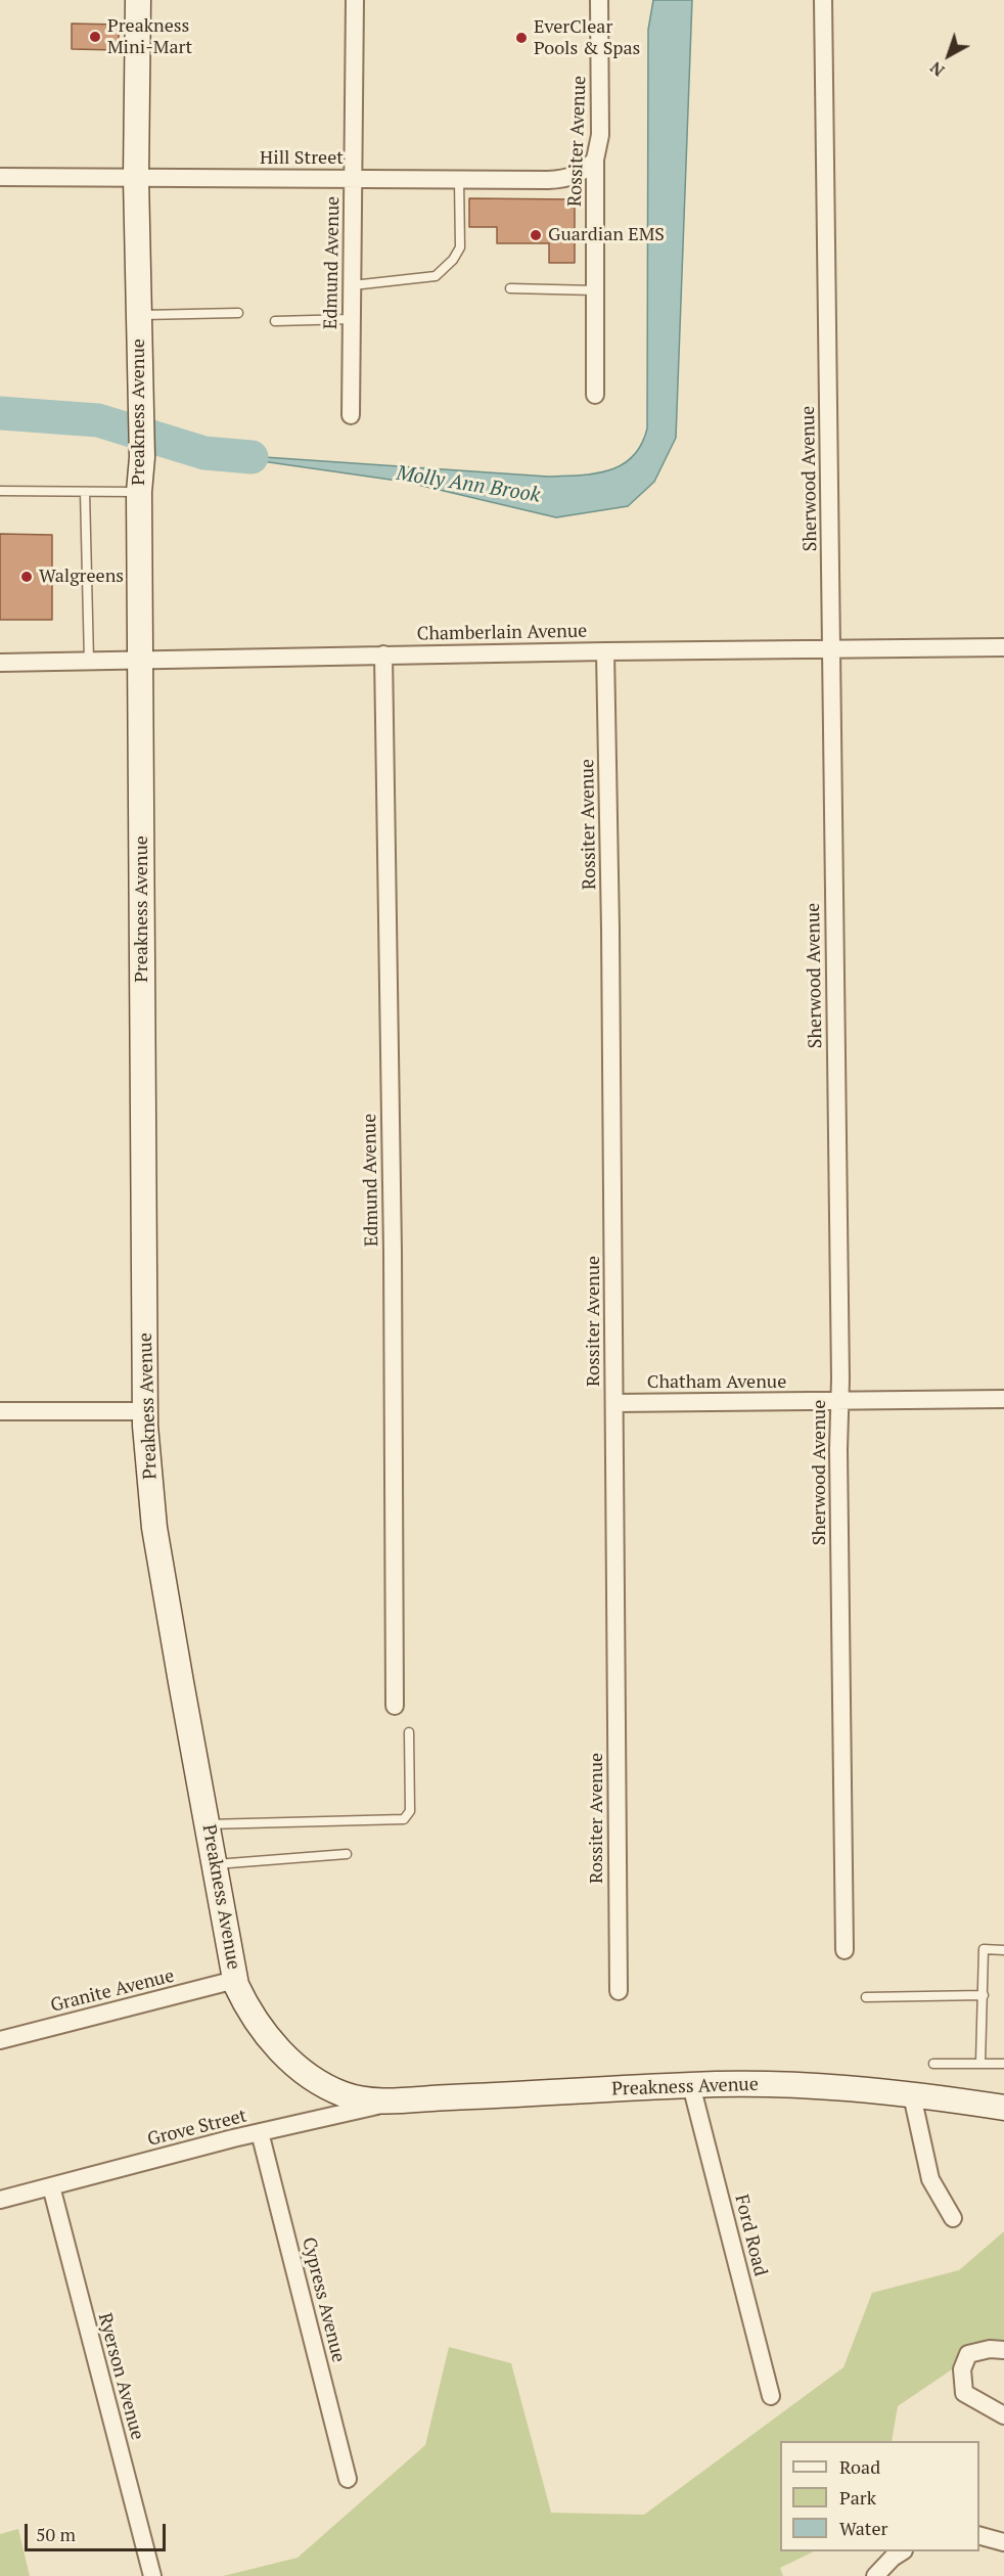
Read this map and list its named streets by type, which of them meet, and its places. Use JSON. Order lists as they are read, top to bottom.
{
  "streets": {
    "main road": ["Preakness Avenue"],
    "street": [
      "Rossiter Avenue",
      "Hill Street",
      "Edmund Avenue",
      "Sherwood Avenue",
      "Chamberlain Avenue",
      "Chatham Avenue",
      "Granite Avenue",
      "Grove Street",
      "Ford Road",
      "Cypress Avenue",
      "Ryerson Avenue"
    ]
  },
  "crossings": [
    ["Rossiter Avenue", "Hill Street"],
    ["Rossiter Avenue", "Chamberlain Avenue"],
    ["Rossiter Avenue", "Chatham Avenue"],
    ["Hill Street", "Edmund Avenue"],
    ["Hill Street", "Preakness Avenue"],
    ["Edmund Avenue", "Chamberlain Avenue"],
    ["Preakness Avenue", "Chamberlain Avenue"],
    ["Preakness Avenue", "Granite Avenue"],
    ["Preakness Avenue", "Grove Street"],
    ["Preakness Avenue", "Ford Road"],
    ["Sherwood Avenue", "Chamberlain Avenue"],
    ["Sherwood Avenue", "Chatham Avenue"],
    ["Grove Street", "Cypress Avenue"],
    ["Grove Street", "Ryerson Avenue"]
  ],
  "water": ["Molly Ann Brook"],
  "places": [
    "Preakness Mini-Mart",
    "EverClear Pools & Spas",
    "Guardian EMS",
    "Walgreens"
  ],
  "legend": ["Road", "Park", "Water"],
  "scale_bar": "50 m",
  "north": "bottom left"
}
